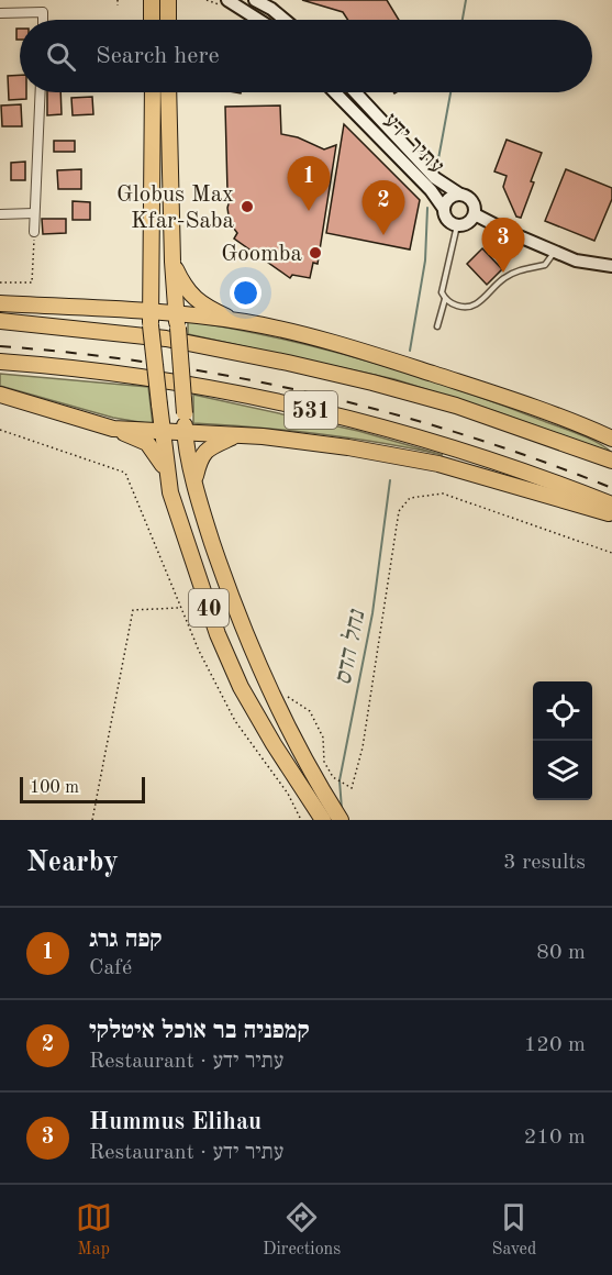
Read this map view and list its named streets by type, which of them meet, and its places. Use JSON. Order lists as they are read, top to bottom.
{
  "streets": {
    "highway": ["531", "40"],
    "street": ["עתיר ידע"]
  },
  "water": ["נחל הדס"],
  "places": ["Globus Max Kfar-Saba", "Goomba"],
  "scale_bar": "100 m",
  "page": {
    "search": "Search here",
    "pins": ["1", "2", "3"],
    "scale": "100 m",
    "heading": ["Nearby", "3 results"],
    "list": [
      {
        "mark": "1",
        "name": "קפה גרג",
        "note": "Café",
        "value": "80 m"
      },
      {
        "mark": "2",
        "name": "קמפניה בר אוכל איטלקי",
        "note": "Restaurant · עתיר ידע",
        "value": "120 m"
      },
      {
        "mark": "3",
        "name": "Hummus Elihau",
        "note": "Restaurant · עתיר ידע",
        "value": "210 m"
      }
    ],
    "nav": ["Map", "Directions", "Saved"]
  }
}
